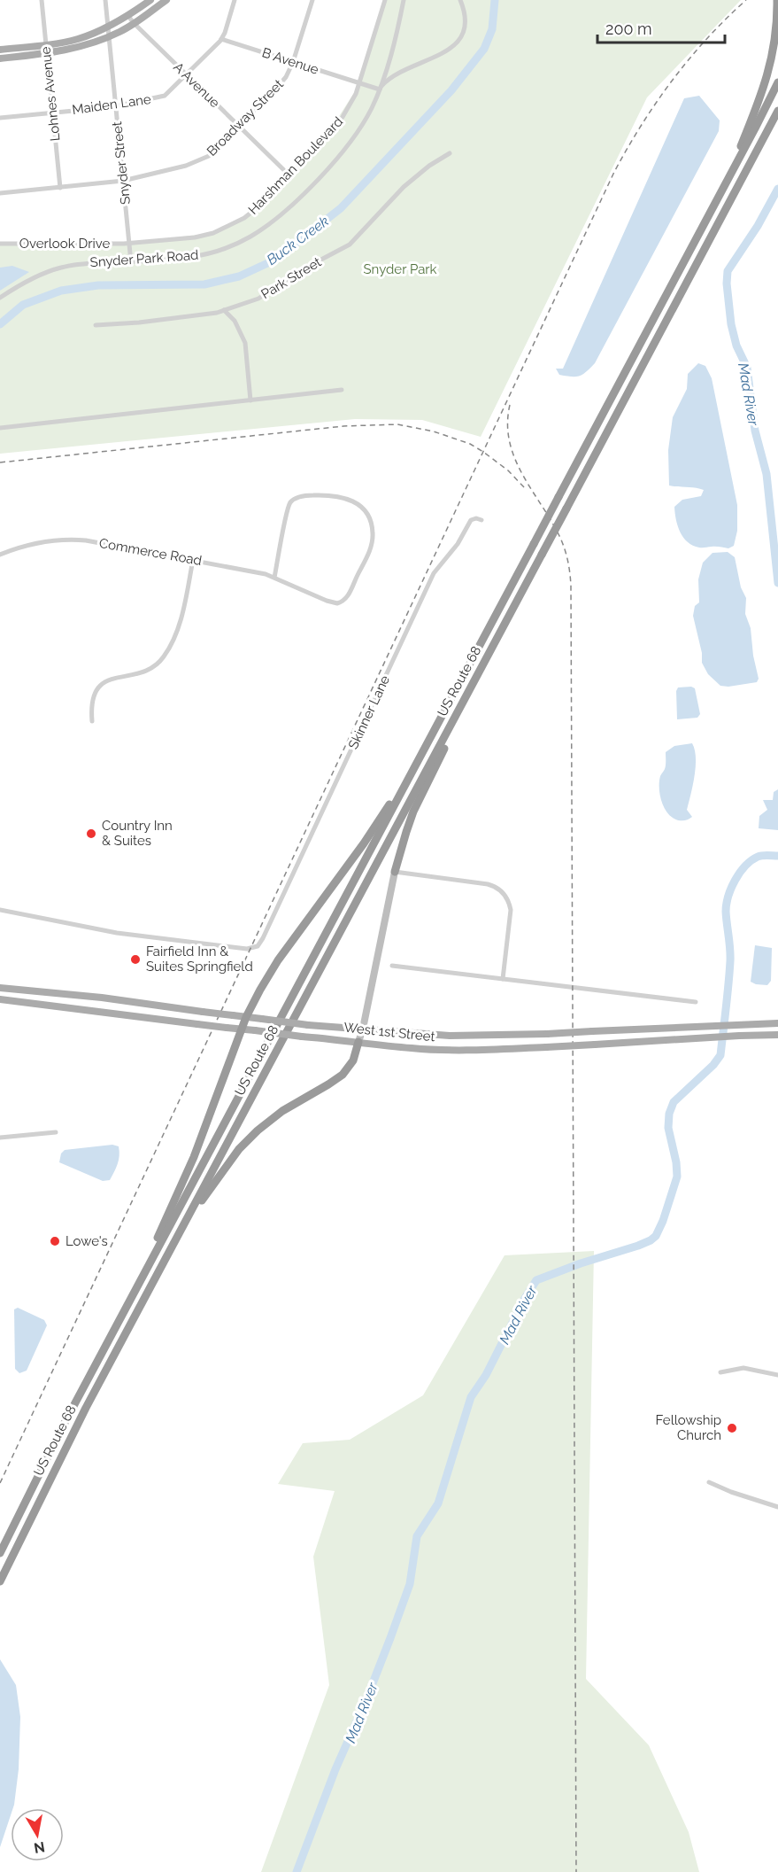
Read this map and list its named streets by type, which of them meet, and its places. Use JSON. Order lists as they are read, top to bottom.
{
  "streets": {
    "highway": ["US Route 68"],
    "main road": ["West 1st Street"],
    "street": [
      "B Avenue",
      "A Avenue",
      "Lohnes Avenue",
      "Maiden Lane",
      "Broadway Street",
      "Snyder Street",
      "Harshman Boulevard",
      "Overlook Drive",
      "Snyder Park Road",
      "Park Street",
      "Commerce Road",
      "Skinner Lane"
    ]
  },
  "crossings": [
    ["B Avenue", "Maiden Lane"],
    ["B Avenue", "Broadway Street"],
    ["B Avenue", "Harshman Boulevard"],
    ["B Avenue", "Snyder Park Road"],
    ["A Avenue", "Maiden Lane"],
    ["A Avenue", "Broadway Street"],
    ["A Avenue", "Harshman Boulevard"],
    ["Lohnes Avenue", "Maiden Lane"],
    ["Lohnes Avenue", "Broadway Street"],
    ["Maiden Lane", "Snyder Street"],
    ["Broadway Street", "Snyder Street"],
    ["Snyder Street", "Harshman Boulevard"],
    ["Snyder Street", "Overlook Drive"],
    ["Snyder Street", "Snyder Park Road"],
    ["Harshman Boulevard", "Overlook Drive"]
  ],
  "water": ["Buck Creek", "Mad River"],
  "parks": ["Snyder Park"],
  "places": [
    "Country Inn & Suites",
    "Fairfield Inn & Suites Springfield",
    "Lowe's",
    "Fellowship Church"
  ],
  "scale_bar": "200 m",
  "north": "bottom"
}
